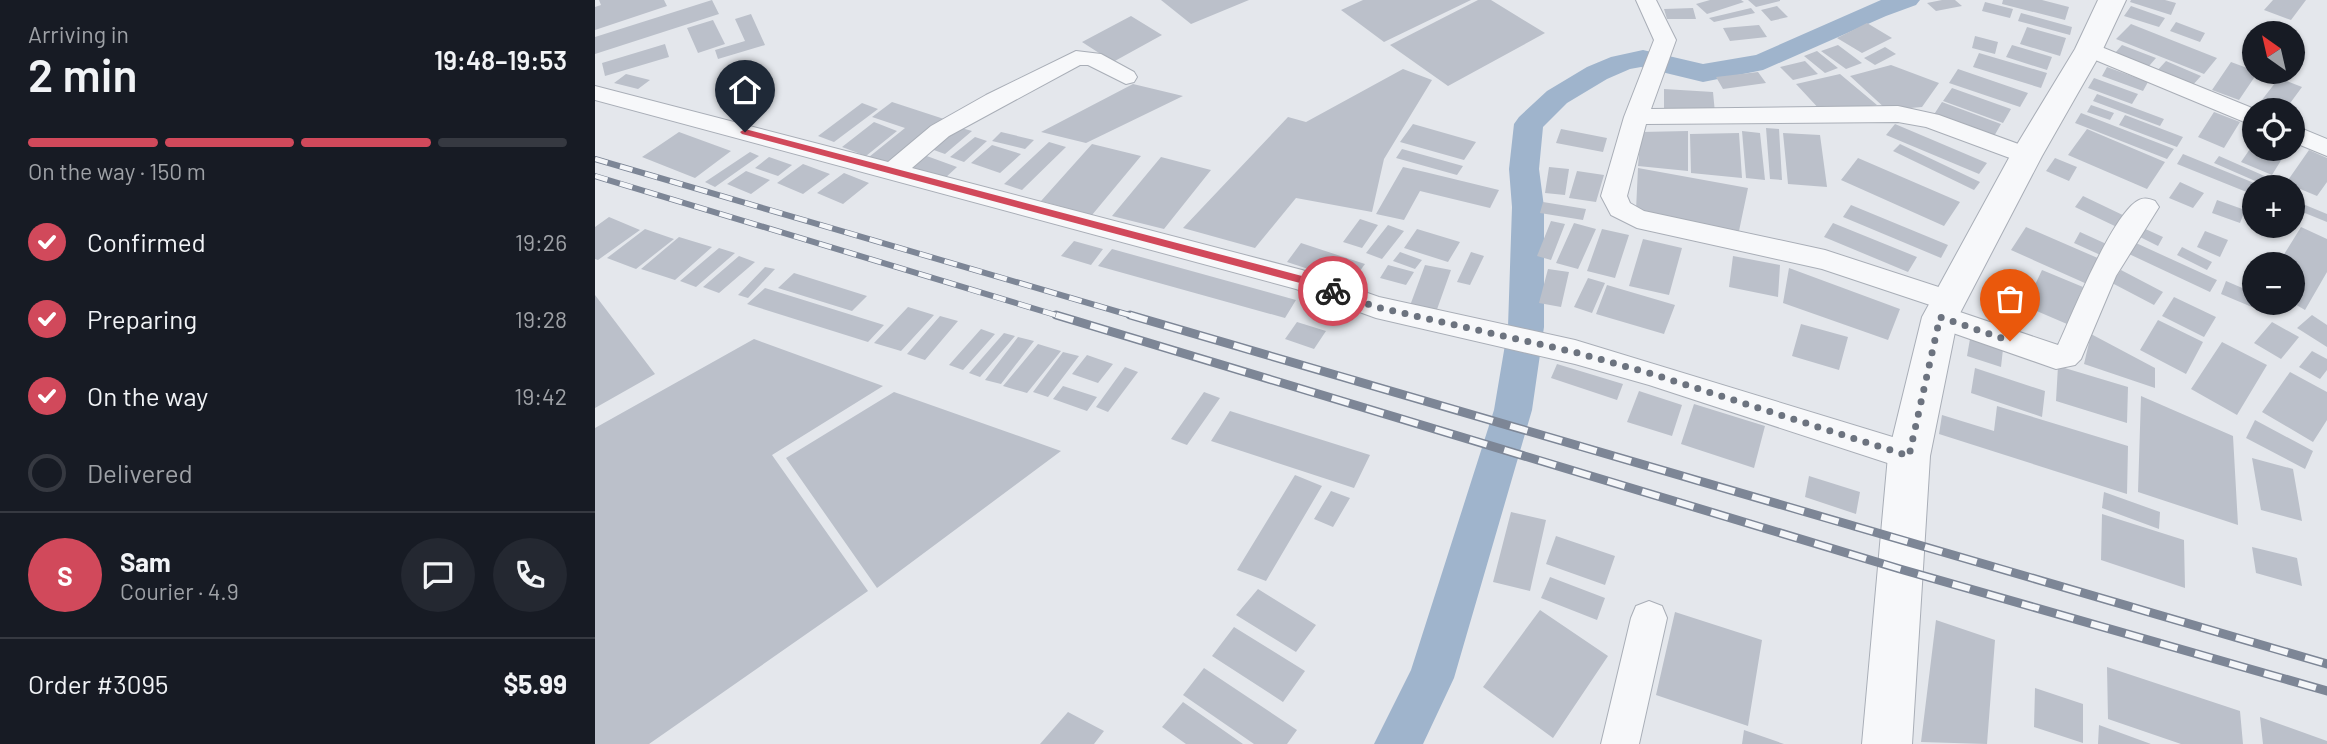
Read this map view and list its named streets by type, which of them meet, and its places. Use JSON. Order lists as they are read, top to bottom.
{
  "north": "top left",
  "page": {
    "heading": ["2 min", "Arriving in", "19:48–19:53"],
    "panel": [
      "Sam",
      "Courier · 4.9",
      "Order #3095",
      "$5.99"
    ],
    "map_buttons": ["+", "−"],
    "bar": "On the way · 150 m",
    "list": [
      ["Confirmed", "19:26"],
      ["Preparing", "19:28"],
      ["On the way", "19:42"],
      "Delivered"
    ],
    "round": "S"
  }
}
